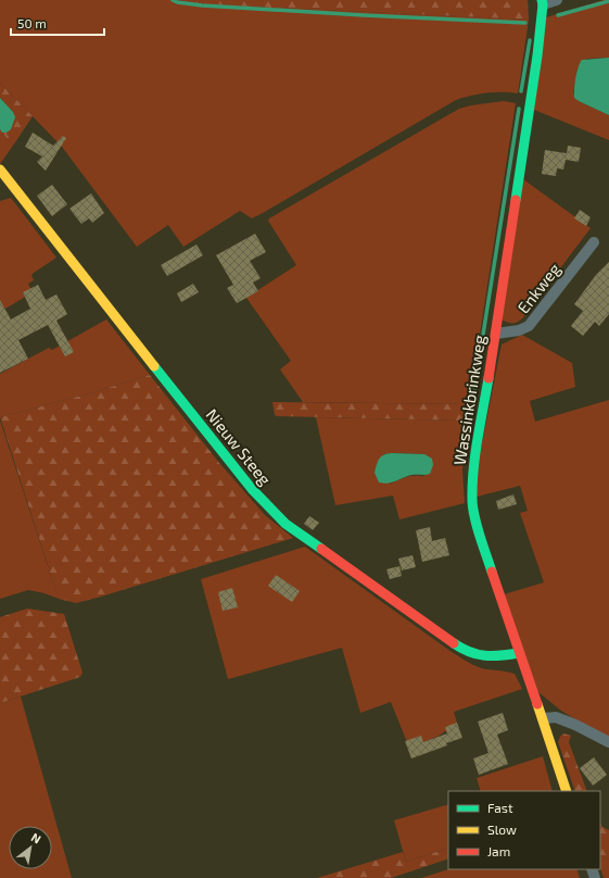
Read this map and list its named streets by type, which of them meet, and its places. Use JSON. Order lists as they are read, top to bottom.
{
  "streets": {
    "street": ["Enkweg", "Wassinkbrinkweg", "Nieuw Steeg"]
  },
  "crossings": [
    ["Enkweg", "Wassinkbrinkweg"],
    ["Wassinkbrinkweg", "Nieuw Steeg"]
  ],
  "legend": ["Fast", "Slow", "Jam"],
  "scale_bar": "50 m",
  "north": "top right"
}
